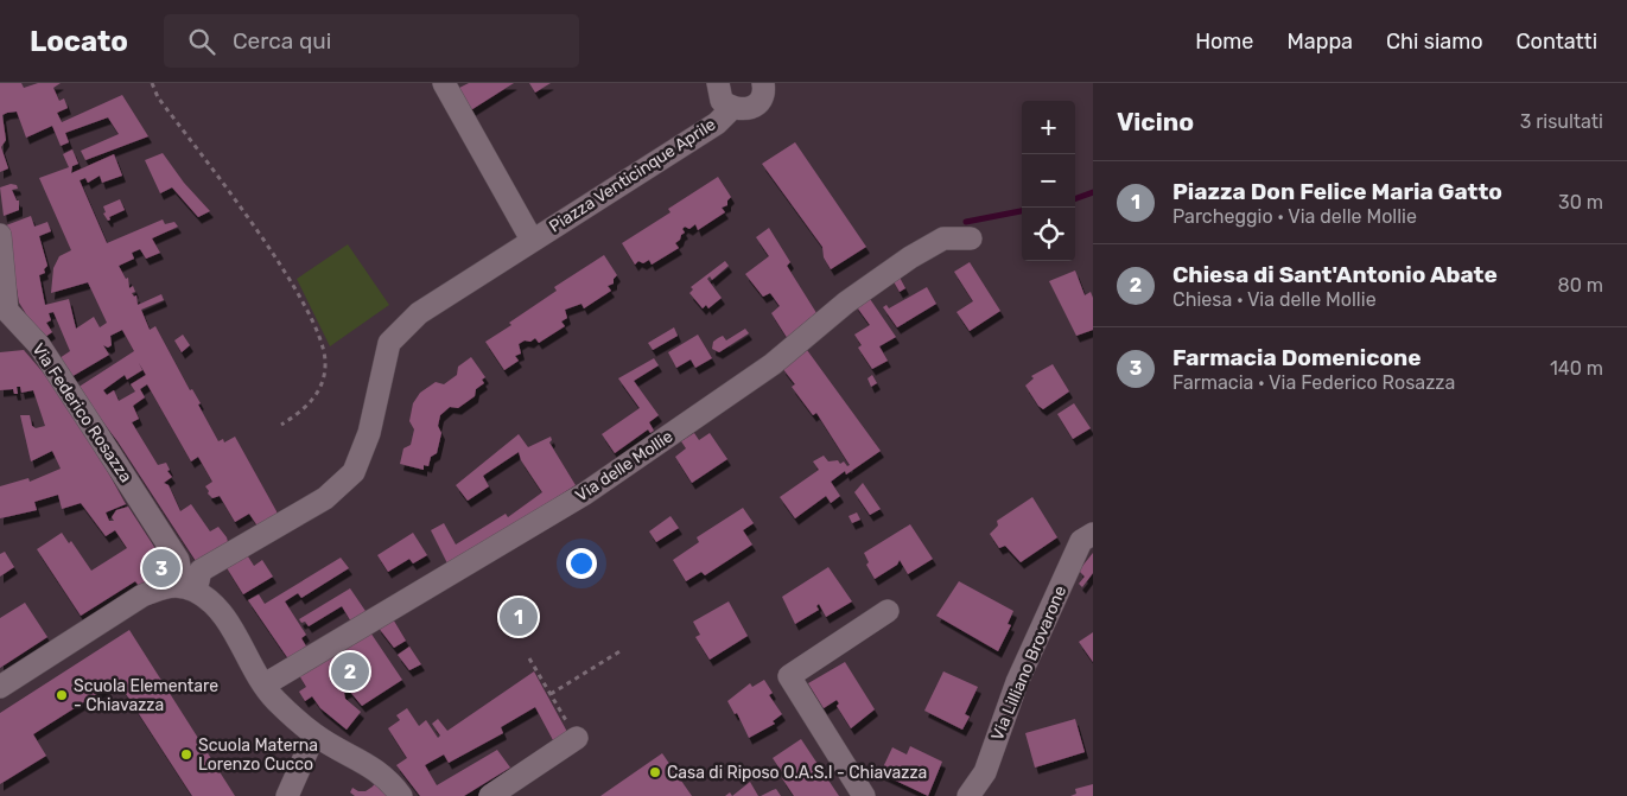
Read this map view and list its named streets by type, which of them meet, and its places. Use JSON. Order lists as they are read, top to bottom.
{
  "streets": {
    "street": [
      "Piazza Venticinque Aprile",
      "Via Federico Rosazza",
      "Via delle Mollie",
      "Via Lilliano Brovarone"
    ]
  },
  "crossings": [
    ["Piazza Venticinque Aprile", "Via Federico Rosazza"]
  ],
  "places": ["Scuola Elementare - Chiavazza", "Scuola Materna Lorenzo Cucco", "Casa di Riposo O.A.S.I - Chiavazza"],
  "page": {
    "header": "Locato",
    "search": "Cerca qui",
    "nav": [
      "Home",
      "Mappa",
      "Chi siamo",
      "Contatti"
    ],
    "heading": ["Vicino", "3 risultati"],
    "map_buttons": ["+", "−"],
    "list": [
      {
        "mark": "1",
        "name": "Piazza Don Felice Maria Gatto",
        "note": "Parcheggio · Via delle Mollie",
        "value": "30 m"
      },
      {
        "mark": "2",
        "name": "Chiesa di Sant'Antonio Abate",
        "note": "Chiesa · Via delle Mollie",
        "value": "80 m"
      },
      {
        "mark": "3",
        "name": "Farmacia Domenicone",
        "note": "Farmacia · Via Federico Rosazza",
        "value": "140 m"
      }
    ],
    "pins": ["3", "1", "2"]
  }
}
